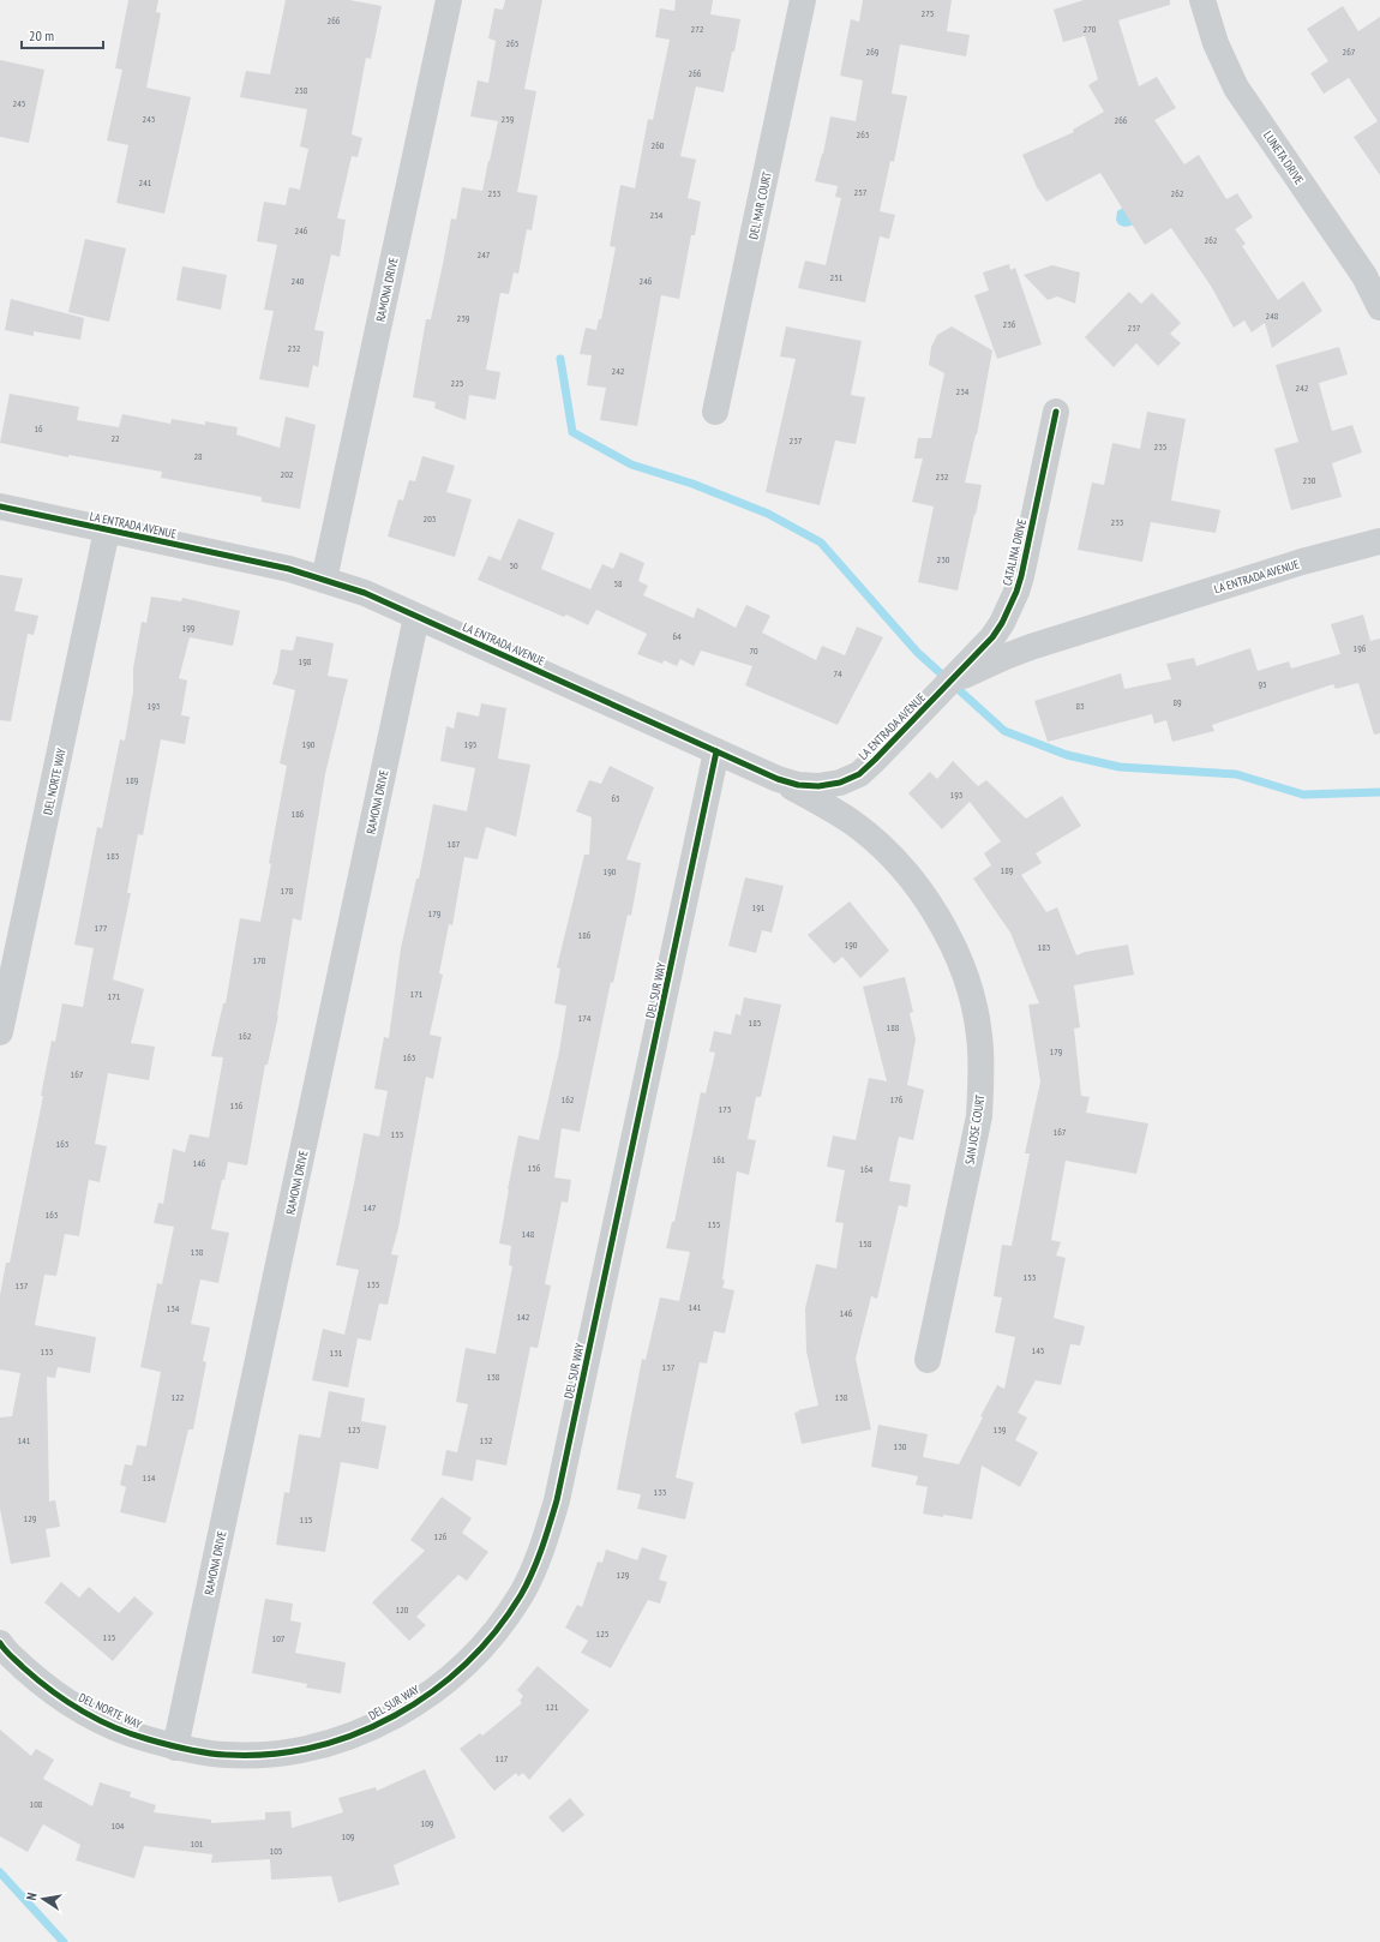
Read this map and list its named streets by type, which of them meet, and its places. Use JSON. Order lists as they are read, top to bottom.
{
  "streets": {
    "street": [
      "LUNETA DRIVE",
      "DEL MAR COURT",
      "RAMONA DRIVE",
      "LA ENTRADA AVENUE",
      "CATALINA DRIVE",
      "DEL NORTE WAY",
      "DEL SUR WAY",
      "SAN JOSE COURT"
    ]
  },
  "crossings": [
    ["RAMONA DRIVE", "LA ENTRADA AVENUE"],
    ["RAMONA DRIVE", "DEL NORTE WAY"],
    ["RAMONA DRIVE", "DEL SUR WAY"],
    ["LA ENTRADA AVENUE", "CATALINA DRIVE"],
    ["LA ENTRADA AVENUE", "DEL NORTE WAY"],
    ["LA ENTRADA AVENUE", "DEL SUR WAY"],
    ["LA ENTRADA AVENUE", "SAN JOSE COURT"],
    ["DEL NORTE WAY", "DEL SUR WAY"]
  ],
  "house_numbers": [
    "275",
    "266",
    "272",
    "270",
    "265",
    "269",
    "267",
    "266",
    "258",
    "245",
    "243",
    "259",
    "266",
    "263",
    "260",
    "241",
    "257",
    "253",
    "262",
    "254",
    "246",
    "262",
    "247",
    "251",
    "240",
    "246",
    "248",
    "239",
    "236",
    "237",
    "232",
    "242",
    "225",
    "242",
    "234",
    "16",
    "22",
    "237",
    "235",
    "28",
    "202",
    "232",
    "230",
    "203",
    "233",
    "230",
    "50",
    "58",
    "199",
    "64",
    "196",
    "70",
    "198",
    "74",
    "95",
    "89",
    "193",
    "83",
    "190",
    "195",
    "189",
    "193",
    "65",
    "186",
    "187",
    "183",
    "189",
    "190",
    "178",
    "191",
    "179",
    "177",
    "186",
    "190",
    "183",
    "170",
    "171",
    "171",
    "174",
    "185",
    "188",
    "162",
    "179",
    "163",
    "167",
    "162",
    "176",
    "156",
    "173",
    "167",
    "155",
    "163",
    "161",
    "146",
    "156",
    "164",
    "147",
    "163",
    "155",
    "148",
    "158",
    "138",
    "153",
    "135",
    "157",
    "141",
    "134",
    "146",
    "142",
    "145",
    "153",
    "131",
    "137",
    "138",
    "122",
    "138",
    "123",
    "139",
    "141",
    "132",
    "130",
    "114",
    "133",
    "129",
    "115",
    "126",
    "129",
    "120",
    "125",
    "115",
    "107",
    "121",
    "117",
    "108",
    "109",
    "104",
    "109",
    "101",
    "105"
  ],
  "scale_bar": "20 m",
  "north": "left"
}
